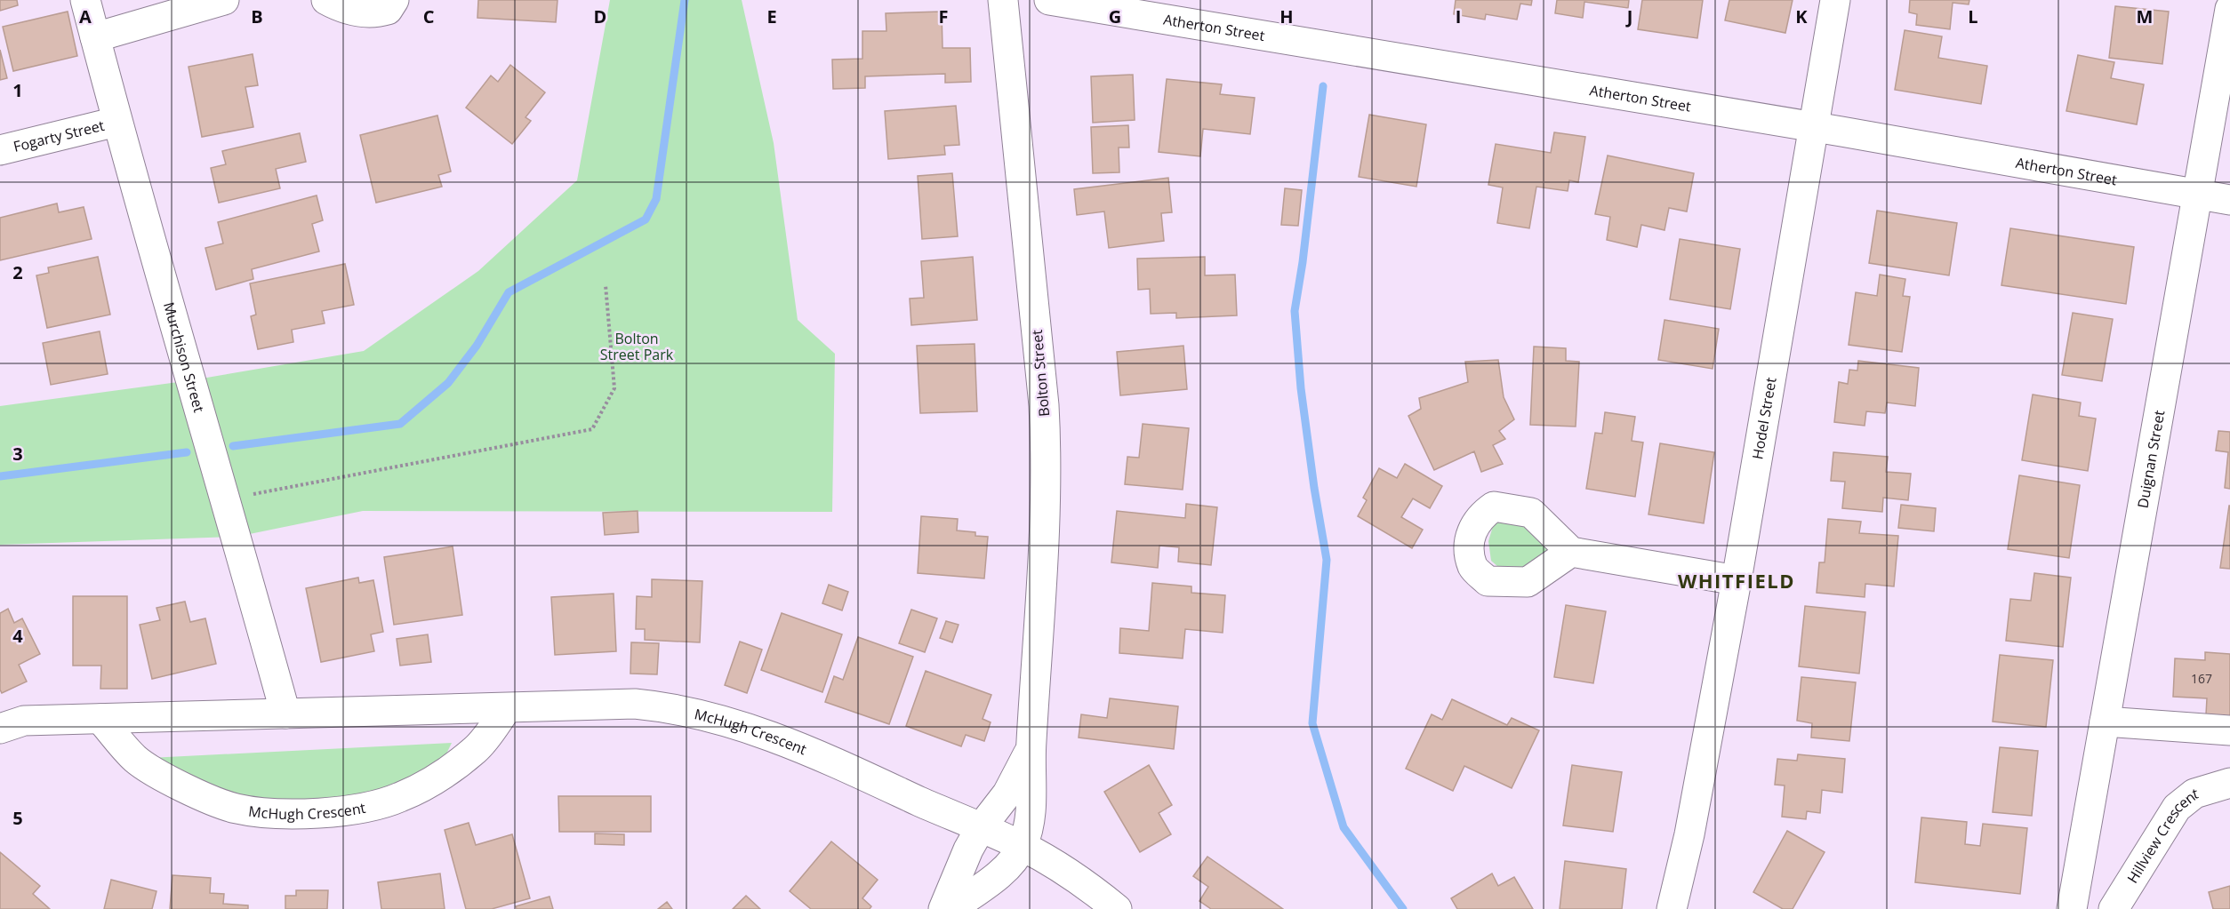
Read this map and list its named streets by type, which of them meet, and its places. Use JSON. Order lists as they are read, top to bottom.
{
  "streets": {
    "street": [
      "Atherton Street",
      "Fogarty Street",
      "Murchison Street",
      "Bolton Street",
      "Hodel Street",
      "Duignan Street",
      "McHugh Crescent",
      "Hillview Crescent"
    ]
  },
  "crossings": [
    ["Atherton Street", "Bolton Street"],
    ["Atherton Street", "Hodel Street"],
    ["Atherton Street", "Duignan Street"],
    ["Fogarty Street", "Murchison Street"],
    ["Murchison Street", "McHugh Crescent"],
    ["Bolton Street", "McHugh Crescent"]
  ],
  "districts": ["WHITFIELD"],
  "parks": ["Bolton Street Park"],
  "house_numbers": ["167"],
  "grid": {
    "columns": [
      "A",
      "B",
      "C",
      "D",
      "E",
      "F",
      "G",
      "H",
      "I",
      "J",
      "K",
      "L",
      "M"
    ],
    "rows": [
      "1",
      "2",
      "3",
      "4",
      "5"
    ]
  }
}
